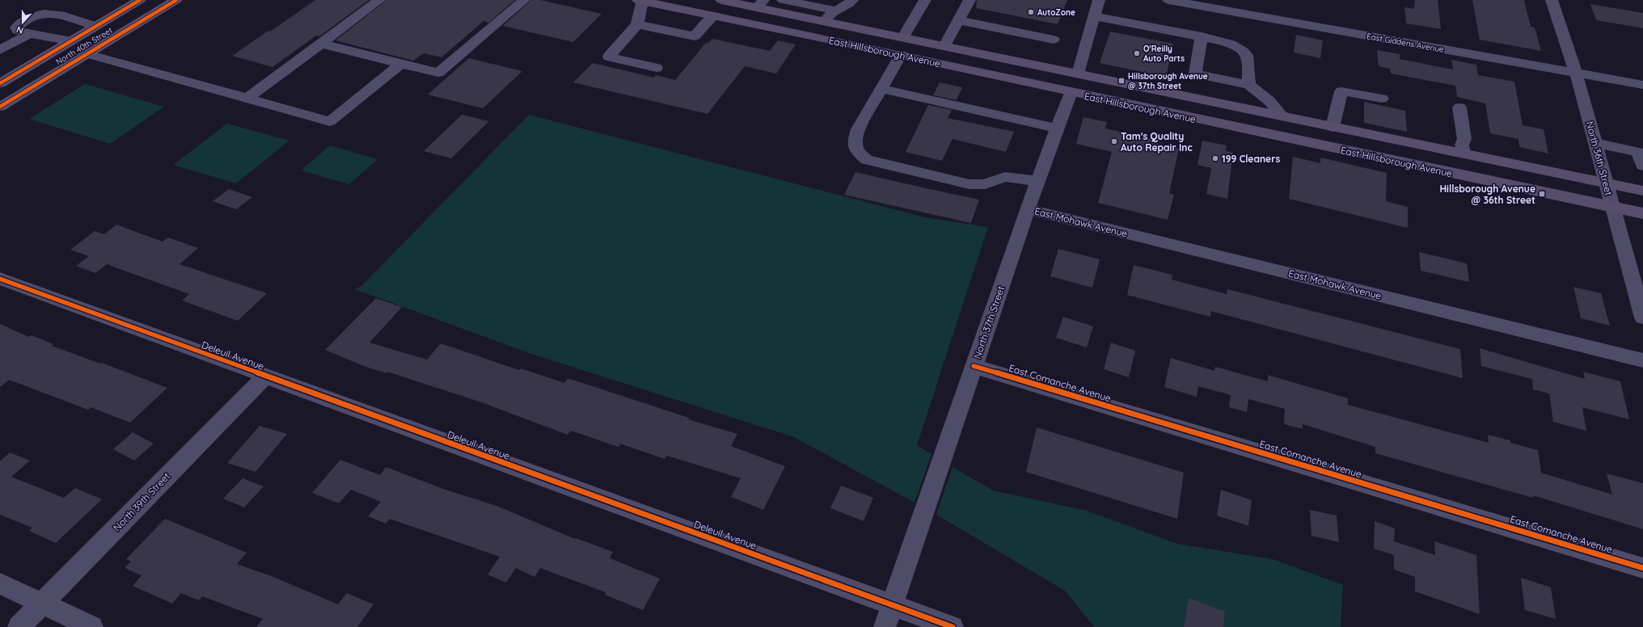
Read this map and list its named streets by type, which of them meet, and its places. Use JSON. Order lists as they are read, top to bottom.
{
  "streets": {
    "main road": ["North 40th Street", "East Hillsborough Avenue"],
    "street": [
      "East Giddens Avenue",
      "North 36th Street",
      "East Mohawk Avenue",
      "North 37th Street",
      "Deleuil Avenue",
      "East Comanche Avenue",
      "North 39th Street"
    ]
  },
  "crossings": [
    ["East Giddens Avenue", "North 36th Street"],
    ["East Hillsborough Avenue", "North 36th Street"],
    ["East Hillsborough Avenue", "North 37th Street"],
    ["East Mohawk Avenue", "North 37th Street"],
    ["North 37th Street", "Deleuil Avenue"],
    ["North 37th Street", "East Comanche Avenue"],
    ["Deleuil Avenue", "North 39th Street"]
  ],
  "places": {
    "other": [
      "AutoZone",
      "O'Reilly Auto Parts",
      "Tam's Quality Auto Repair Inc",
      "199 Cleaners"
    ],
    "transit": ["Hillsborough Avenue @ 37th Street", "Hillsborough Avenue @ 36th Street"]
  },
  "north": "bottom"
}
